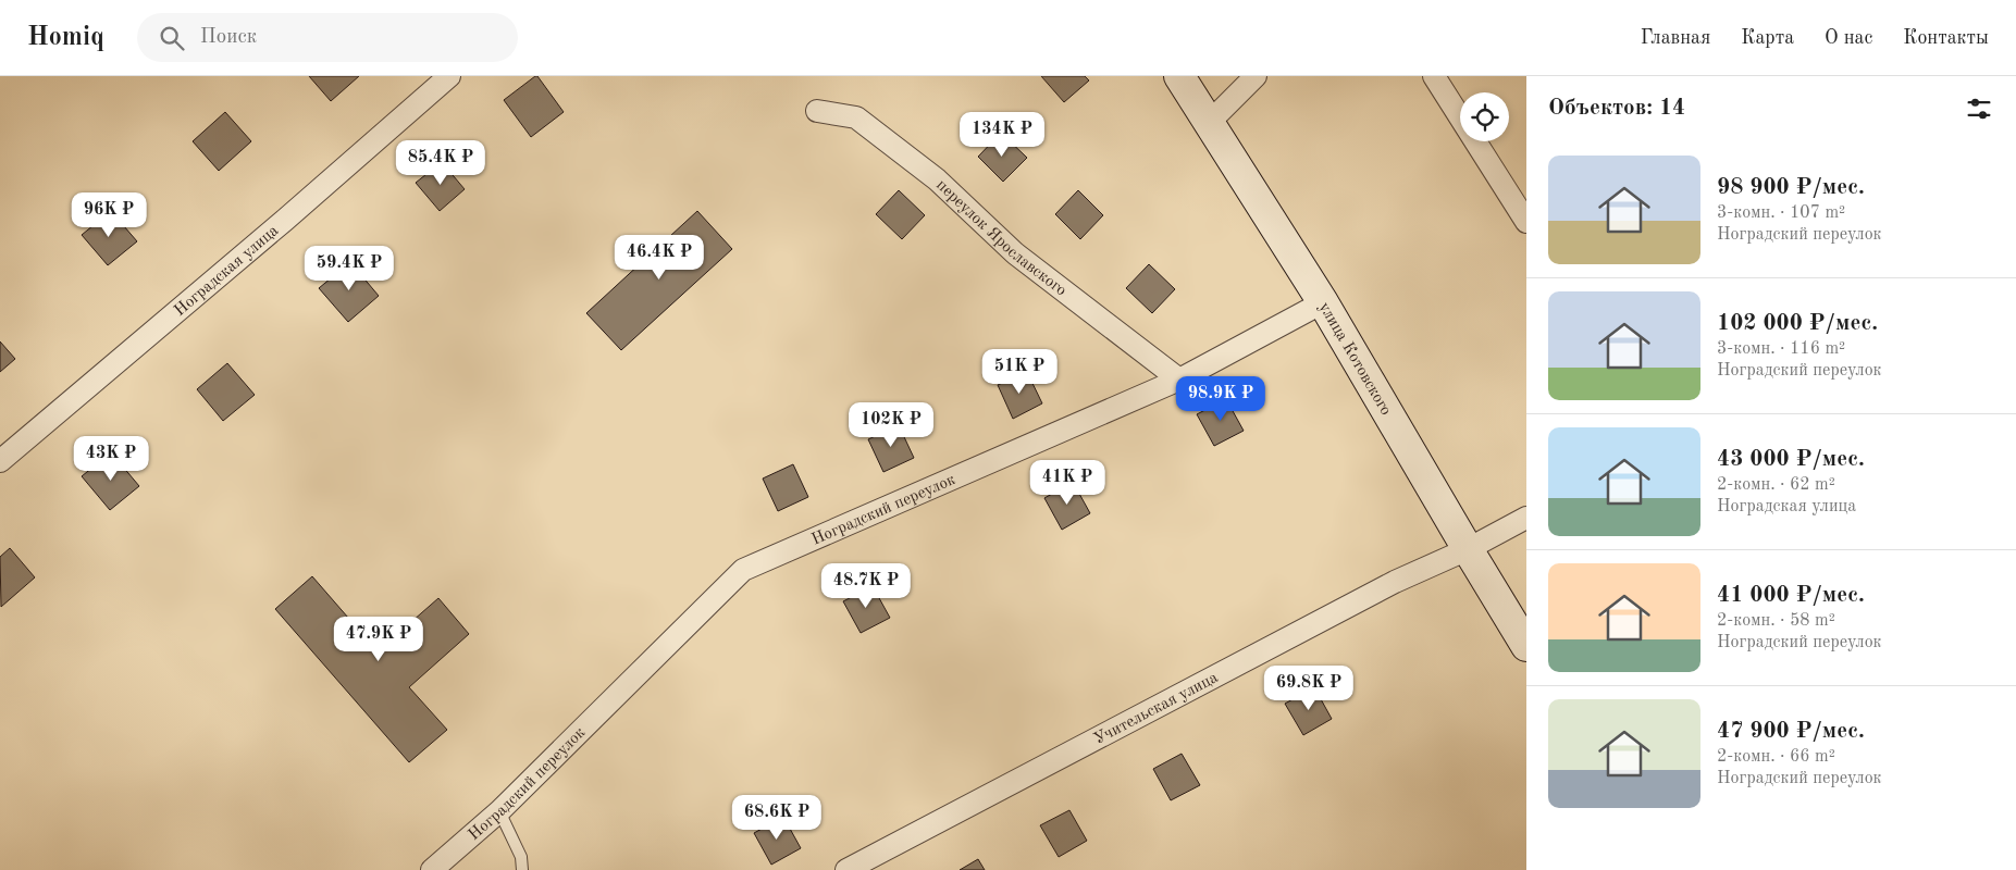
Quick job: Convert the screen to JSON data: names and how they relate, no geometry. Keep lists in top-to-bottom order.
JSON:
{
  "streets": {
    "main road": ["улица Котовского"],
    "street": [
      "переулок Ярославского",
      "Ноградская улица",
      "Ноградский переулок",
      "Учительская улица"
    ]
  },
  "crossings": [
    ["переулок Ярославского", "Ноградский переулок"],
    ["улица Котовского", "Ноградский переулок"],
    ["улица Котовского", "Учительская улица"]
  ],
  "page": {
    "header": "Homiq",
    "search": "Поиск",
    "nav": [
      "Главная",
      "Карта",
      "О нас",
      "Контакты"
    ],
    "heading": "Объектов: 14",
    "price": [
      "134K ₽",
      "85.4K ₽",
      "96K ₽",
      "46.4K ₽",
      "59.4K ₽",
      "51K ₽",
      "98.9K ₽",
      "102K ₽",
      "43K ₽",
      "41K ₽",
      "48.7K ₽",
      "47.9K ₽",
      "69.8K ₽",
      "68.6K ₽"
    ],
    "list": [
      {
        "name": "98 900 ₽/мес.",
        "note": "3-комн. · 107 m² · Ноградский переулок"
      },
      {
        "name": "102 000 ₽/мес.",
        "note": "3-комн. · 116 m² · Ноградский переулок"
      },
      {
        "name": "43 000 ₽/мес.",
        "note": "2-комн. · 62 m² · Ноградская улица"
      },
      {
        "name": "41 000 ₽/мес.",
        "note": "2-комн. · 58 m² · Ноградский переулок"
      },
      {
        "name": "47 900 ₽/мес.",
        "note": "2-комн. · 66 m² · Ноградский переулок"
      }
    ]
  }
}
